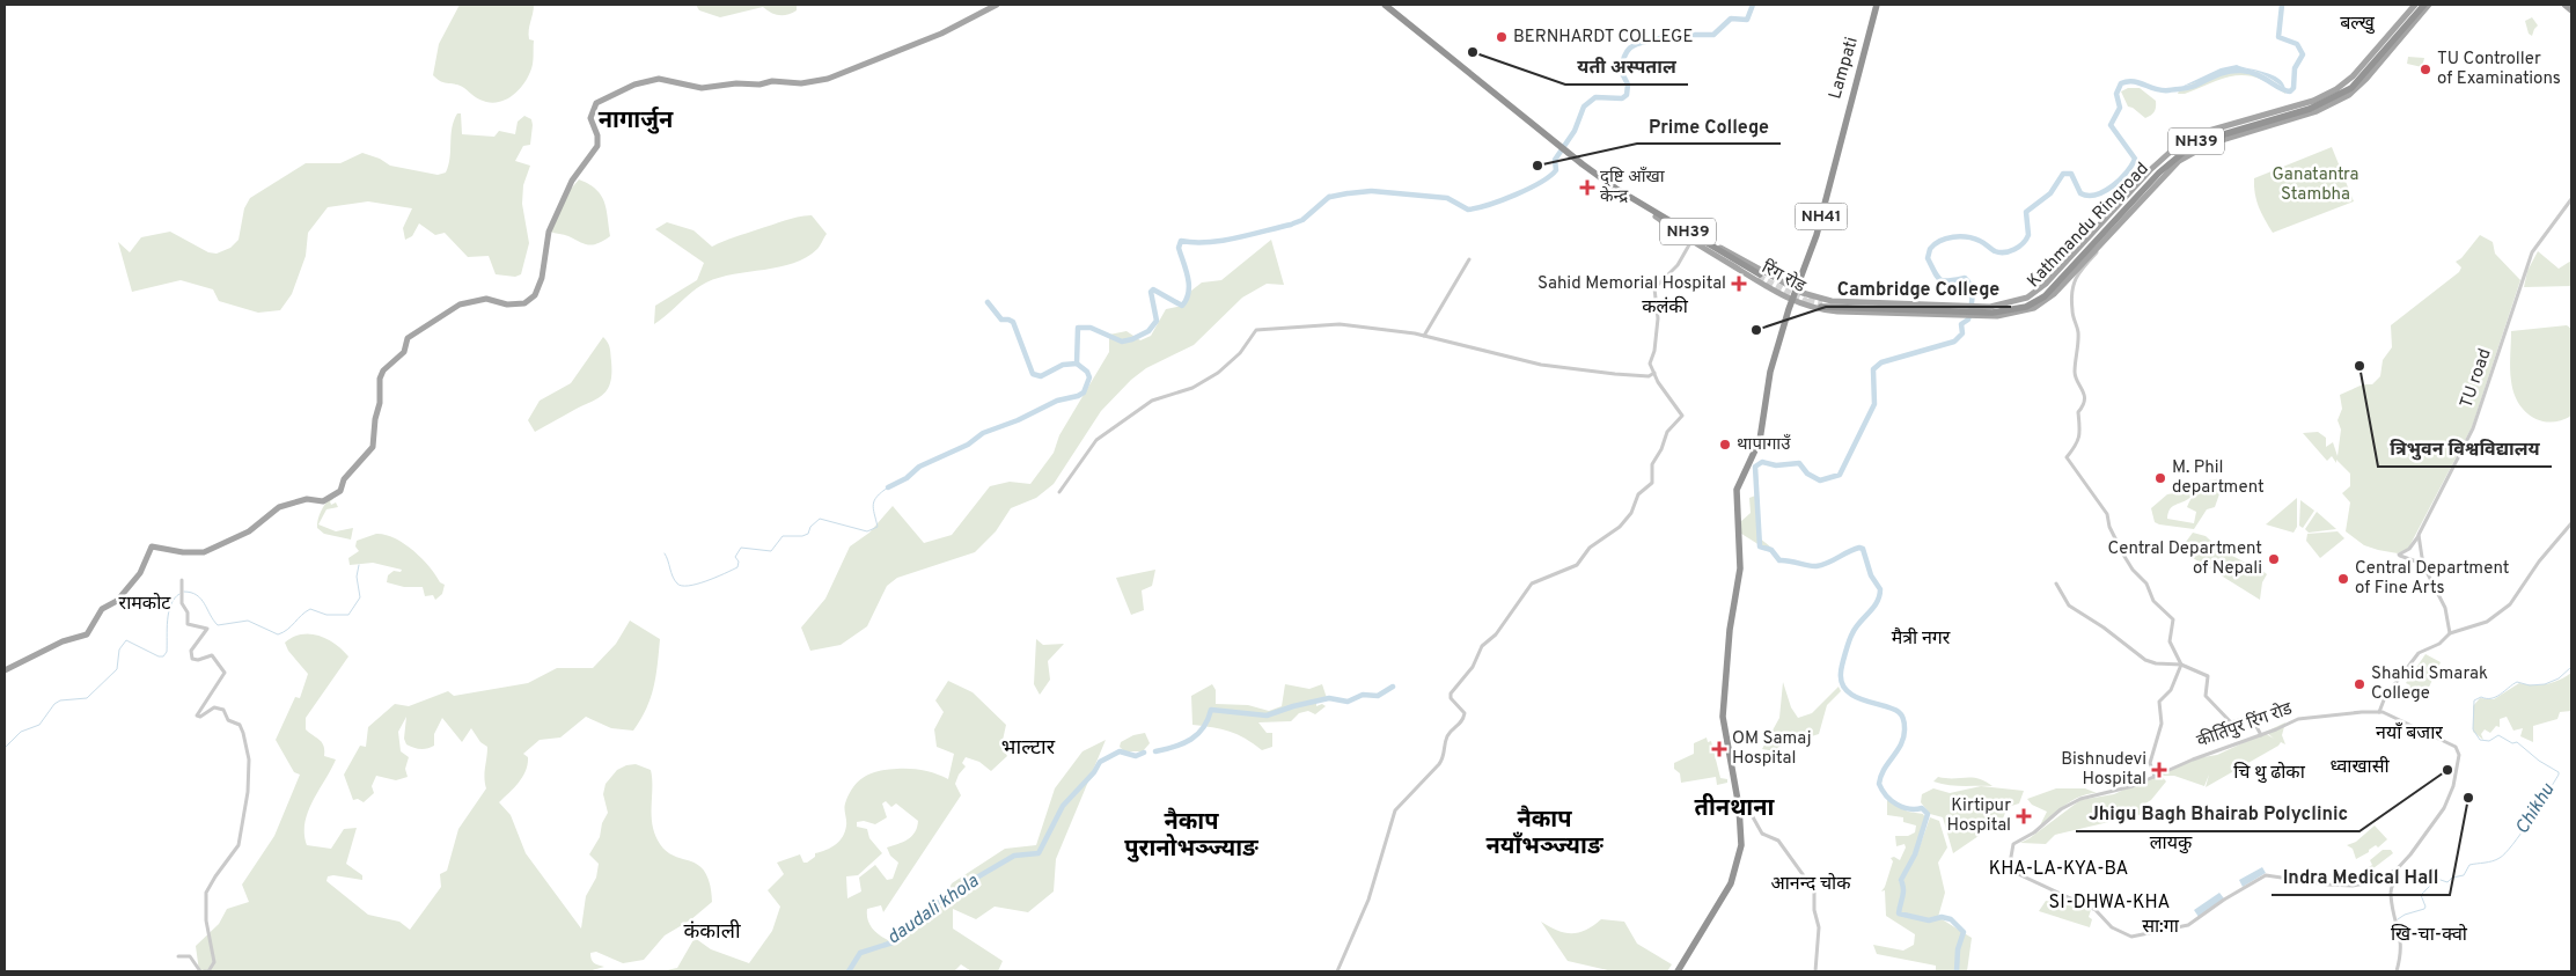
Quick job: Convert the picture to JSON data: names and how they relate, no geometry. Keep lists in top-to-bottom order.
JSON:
{
  "streets": {
    "highway": [
      "Lampati",
      "NH39",
      "NH41",
      "Kathmandu Ringroad"
    ],
    "main road": ["रिंग रोड"],
    "street": ["TU road", "कीर्तिपुर रिंग रोड"]
  },
  "crossings": [
    ["Lampati", "NH41"],
    ["NH39", "रिंग रोड"],
    ["NH41", "रिंग रोड"],
    ["Kathmandu Ringroad", "रिंग रोड"]
  ],
  "districts": [
    "बल्खु",
    "नागार्जुन",
    "कलंकी",
    "रामकोट",
    "मैत्री नगर",
    "नयाँ बजार",
    "भाल्टार",
    "ध्वाखासी",
    "चि थु ढोका",
    "तीनथाना",
    "नैकाप नयाँभञ्ज्याङ",
    "नैकाप पुरानोभञ्ज्याङ",
    "लायकु",
    "KHA-LA-KYA-BA",
    "आनन्द चोक",
    "SI-DHWA-KHA",
    "सा:गा",
    "कंकाली",
    "खि-चा-क्वो"
  ],
  "water": ["Chikhu", "daudali khola"],
  "parks": ["Ganatantra Stambha"],
  "places": {
    "other": [
      "BERNHARDT COLLEGE",
      "यती अस्पताल",
      "TU Controller of Examinations",
      "Prime College",
      "Cambridge College",
      "त्रिभुवन विश्वविद्यालय",
      "थापागाउँ",
      "M. Phil department",
      "Central Department of Nepali",
      "Central Department of Fine Arts",
      "Shahid Smarak College",
      "Jhigu Bagh Bhairab Polyclinic",
      "Indra Medical Hall"
    ],
    "health": [
      "द्ष्टि आँखा केन्द्र",
      "Sahid Memorial Hospital",
      "OM Samaj Hospital",
      "Bishnudevi Hospital",
      "Kirtipur Hospital"
    ]
  }
}
